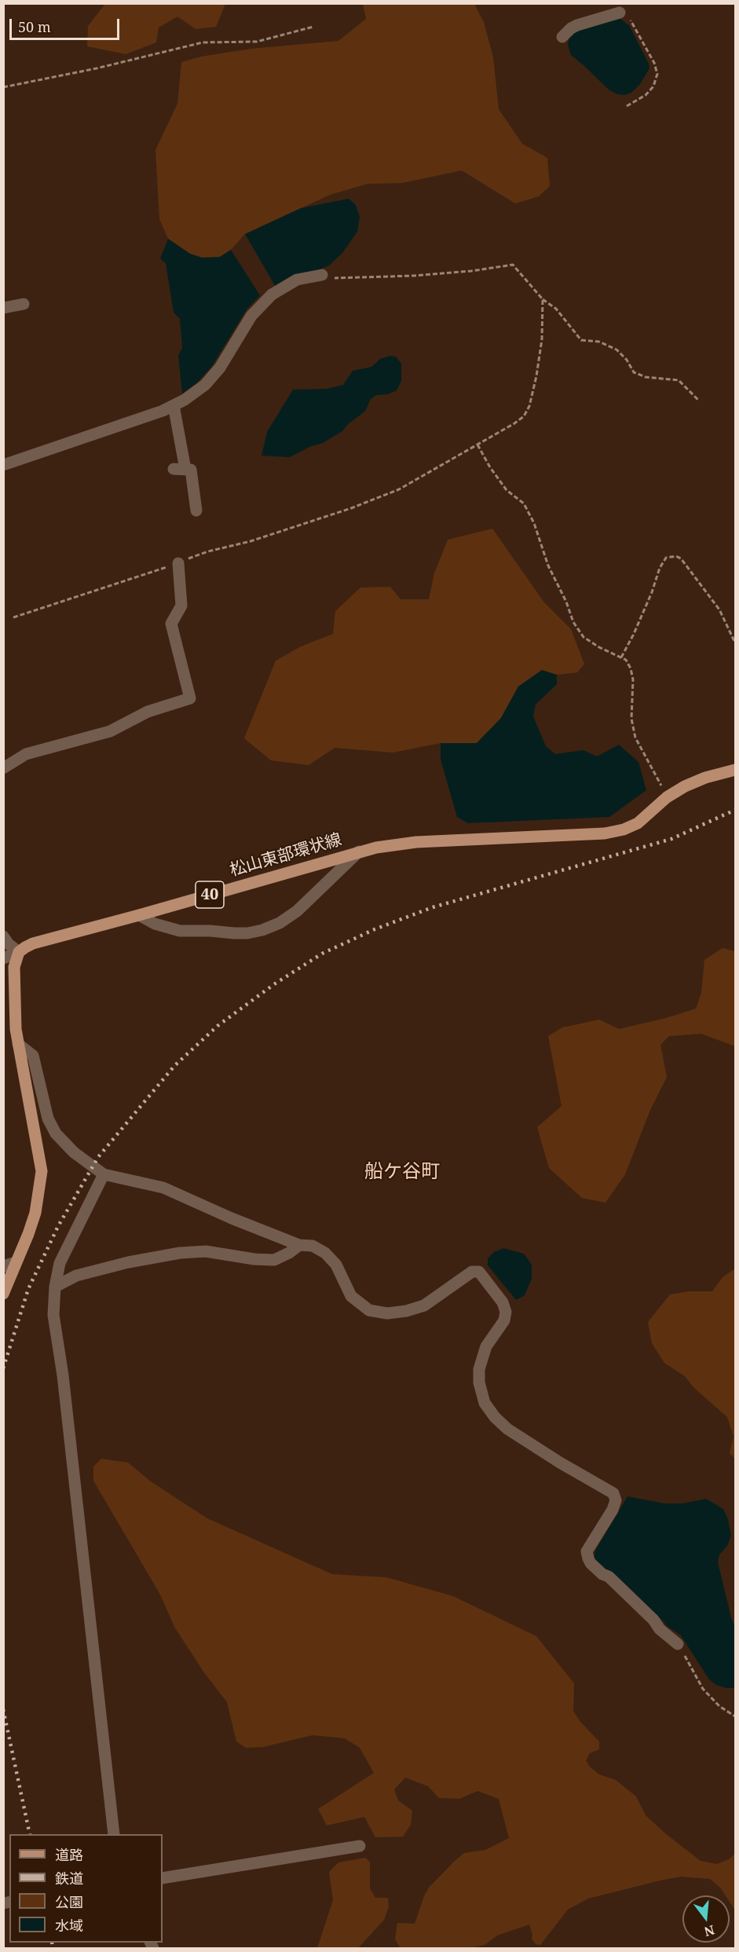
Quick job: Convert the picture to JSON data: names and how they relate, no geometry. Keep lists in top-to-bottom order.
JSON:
{
  "streets": {
    "main road": ["松山東部環状線", "40"]
  },
  "districts": ["船ケ谷町"],
  "legend": [
    "道路",
    "鉄道",
    "公園",
    "水域"
  ],
  "scale_bar": "50 m",
  "north": "bottom"
}
